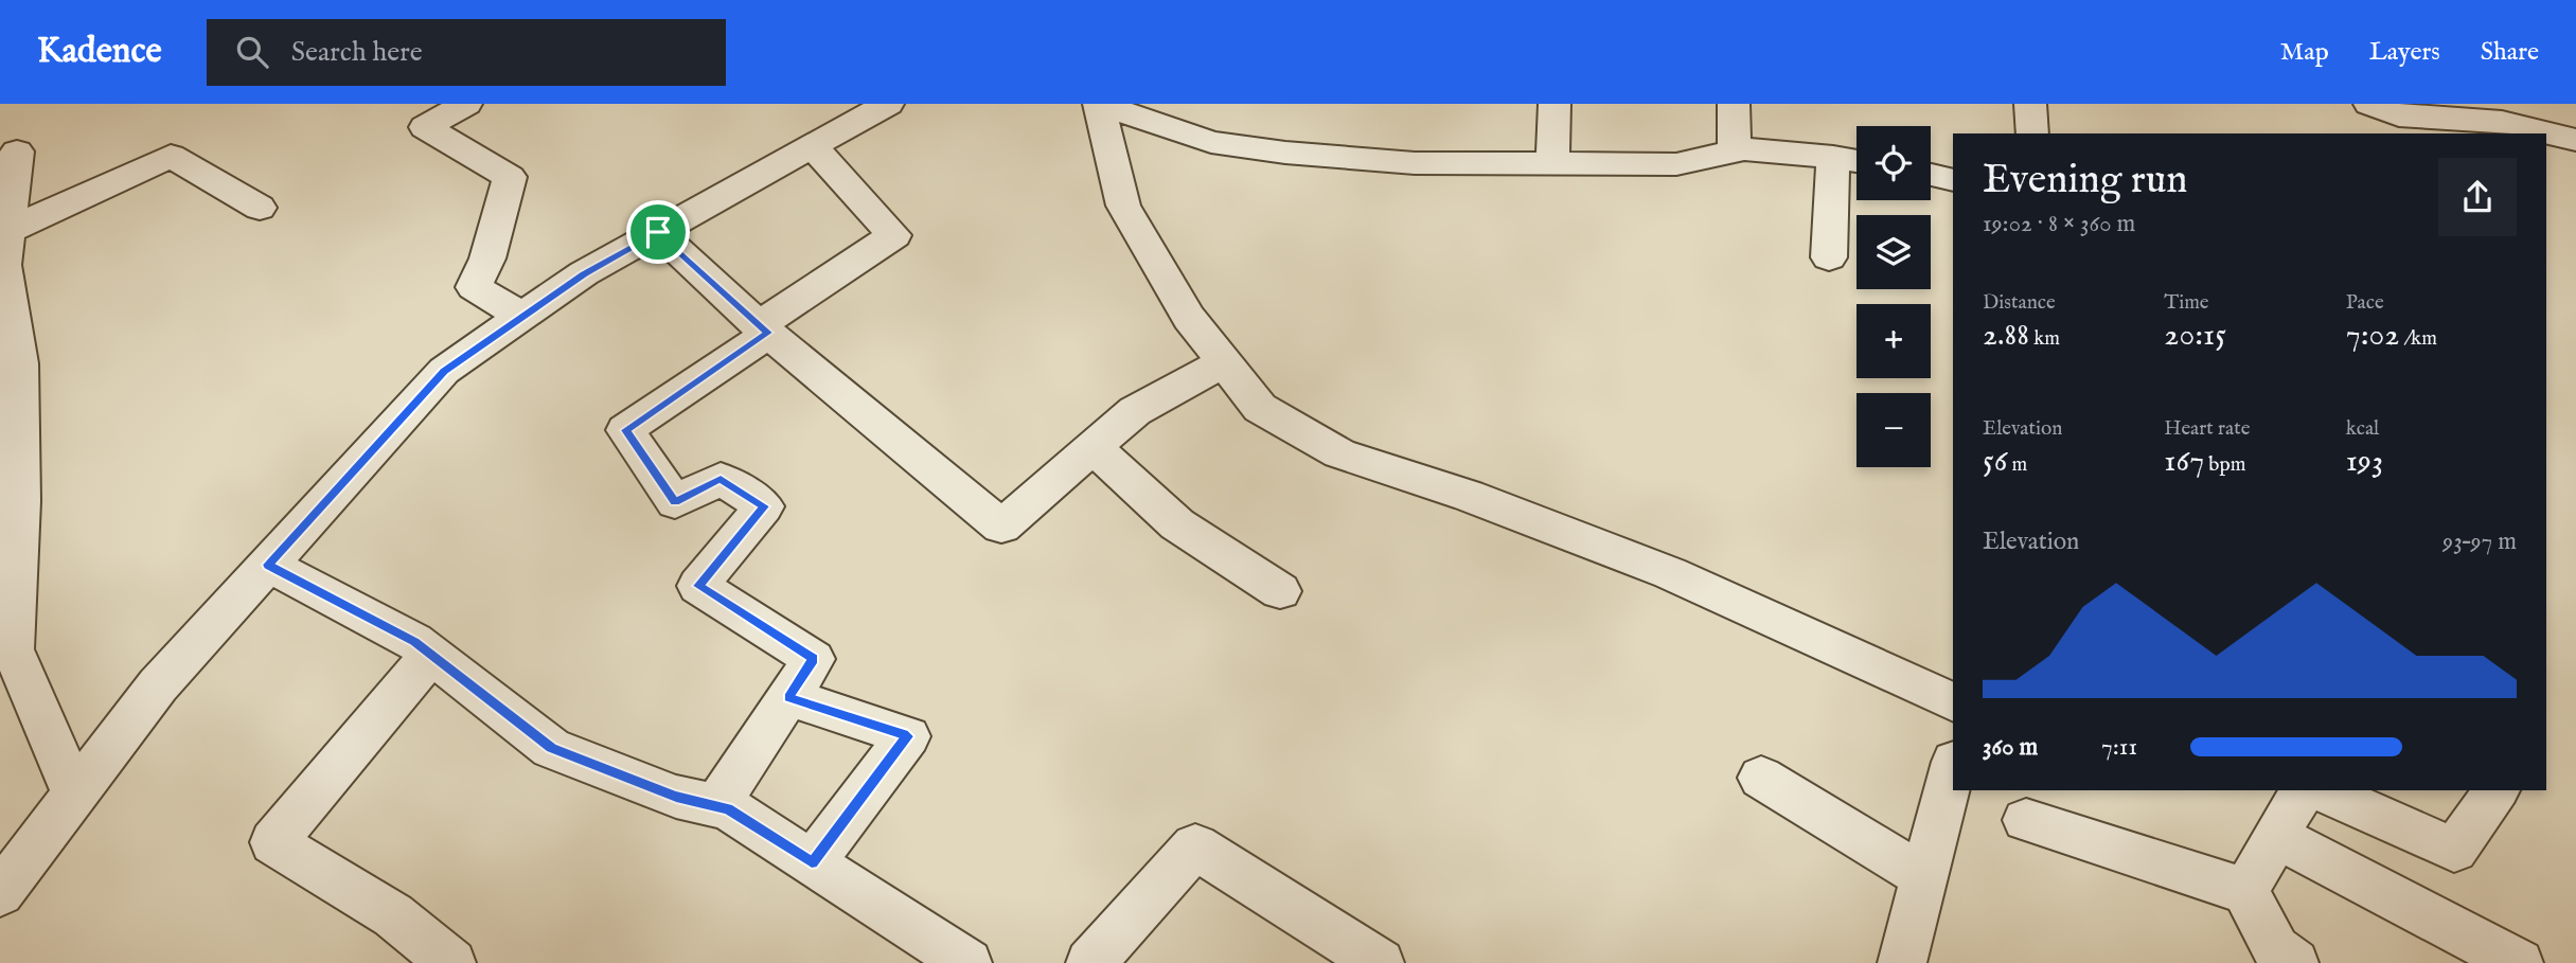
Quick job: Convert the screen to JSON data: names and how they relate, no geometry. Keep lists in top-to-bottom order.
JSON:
{
  "page": {
    "header": "Kadence",
    "search": "Search here",
    "nav": ["Map", "Layers", "Share"],
    "map_buttons": ["+", "−"],
    "heading": ["Evening run", "19:02 · 8 × 360 m"],
    "stats": [
      ["Distance", "2.88 km"],
      ["Time", "20:15"],
      ["Pace", "7:02 /km"],
      ["Elevation", "56 m"],
      ["Heart rate", "167 bpm"],
      ["kcal", "193"]
    ],
    "chart": ["Elevation", "93–97 m"],
    "list": [
      {
        "name": "360 m",
        "note": "7:11"
      }
    ]
  }
}
